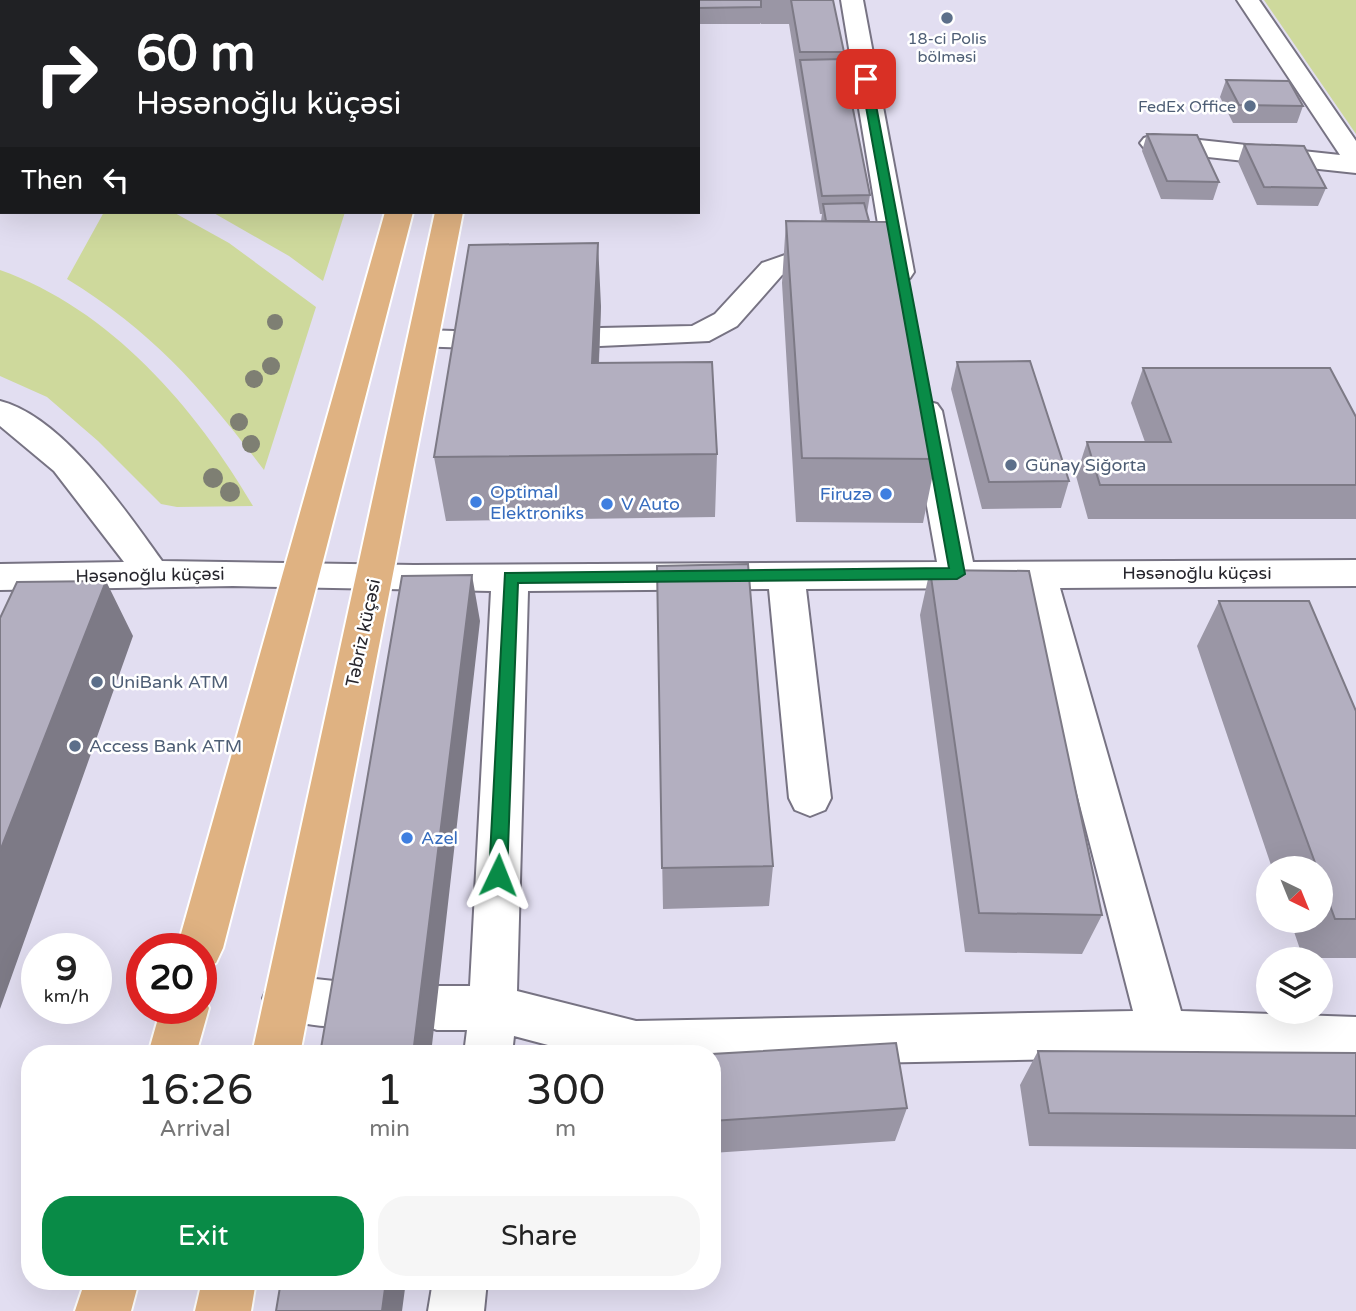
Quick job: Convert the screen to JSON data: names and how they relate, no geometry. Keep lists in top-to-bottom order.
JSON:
{
  "streets": {
    "main road": ["Təbriz küçəsi"],
    "street": ["Həsənoğlu küçəsi"]
  },
  "crossings": [
    ["Həsənoğlu küçəsi", "Təbriz küçəsi"]
  ],
  "places": [
    "18-ci Polis bölməsi",
    "FedEx Office",
    "Günay Siğorta",
    "Firuzə",
    "Optimal Elektroniks",
    "V Auto",
    "UniBank ATM",
    "Access Bank ATM",
    "Azel"
  ],
  "north": "bottom right",
  "page": {
    "turn": ["60 m", "Həsənoğlu küçəsi"],
    "then": "Then",
    "speed": "9 km/h",
    "limit": "20",
    "eta": [
      "16:26",
      "Arrival",
      "1",
      "min",
      "300",
      "m"
    ],
    "buttons": ["Exit", "Share"]
  }
}
